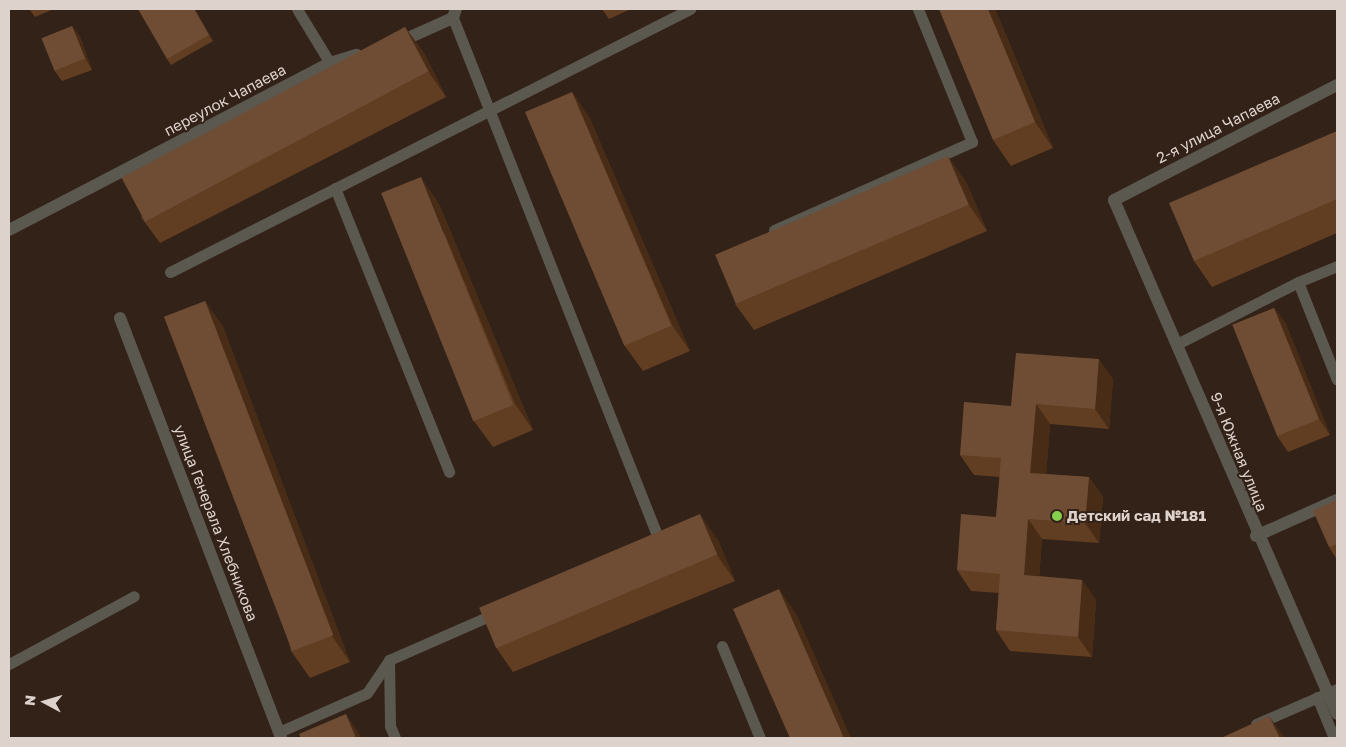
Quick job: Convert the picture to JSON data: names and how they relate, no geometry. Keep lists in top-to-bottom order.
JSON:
{
  "streets": {
    "street": [
      "переулок Чапаева",
      "2-я улица Чапаева",
      "9-я Южная улица",
      "улица Генерала Хлебникова"
    ]
  },
  "crossings": [
    ["2-я улица Чапаева", "9-я Южная улица"]
  ],
  "places": ["Детский сад №181"],
  "north": "left"
}
